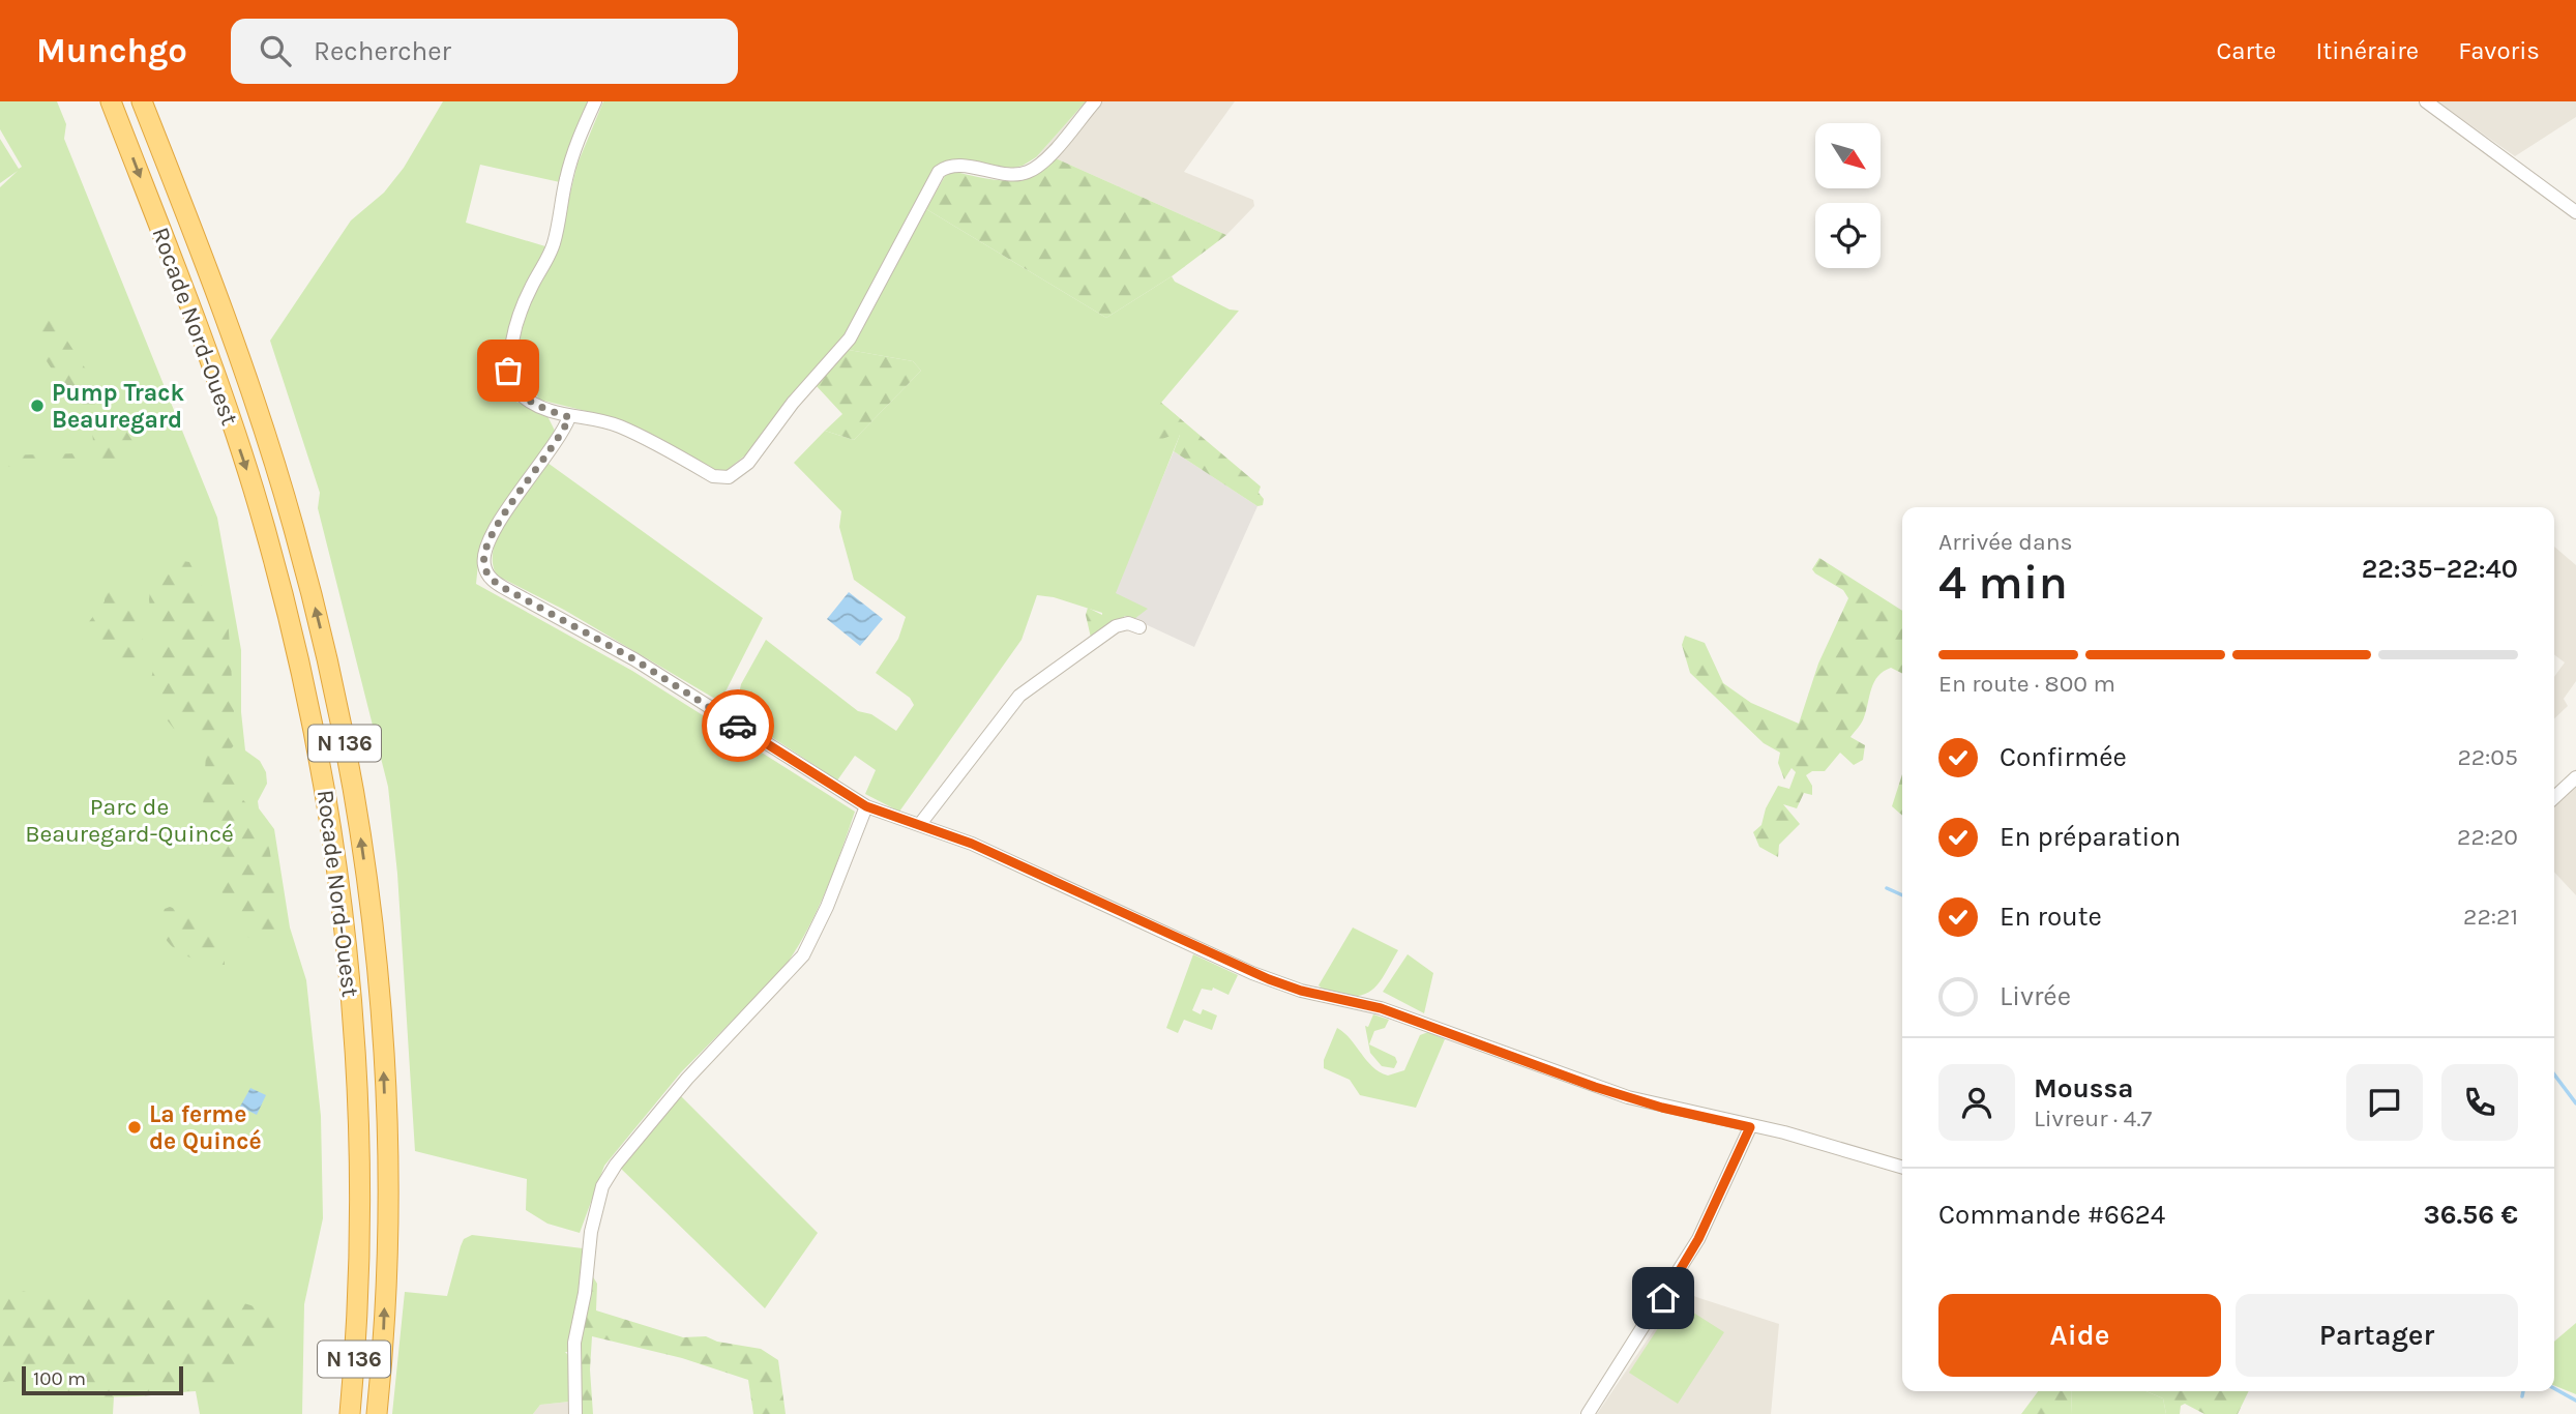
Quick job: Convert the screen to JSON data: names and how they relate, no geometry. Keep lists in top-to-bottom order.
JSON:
{
  "streets": {
    "highway": ["Rocade Nord-Ouest", "N 136"]
  },
  "parks": ["Parc de Beauregard-Quincé"],
  "places": ["Pump Track Beauregard", "La ferme de Quincé"],
  "scale_bar": "100 m",
  "north": "bottom right",
  "page": {
    "header": "Munchgo",
    "search": "Rechercher",
    "nav": ["Carte", "Itinéraire", "Favoris"],
    "heading": ["4 min", "Arrivée dans", "22:35–22:40"],
    "panel": [
      "Moussa",
      "Livreur · 4.7",
      "Commande #6624",
      "36.56 €"
    ],
    "bar": "En route · 800 m",
    "list": [
      ["Confirmée", "22:05"],
      ["En préparation", "22:20"],
      ["En route", "22:21"],
      "Livrée"
    ],
    "buttons": ["Aide", "Partager"],
    "scale": "100 m"
  }
}
